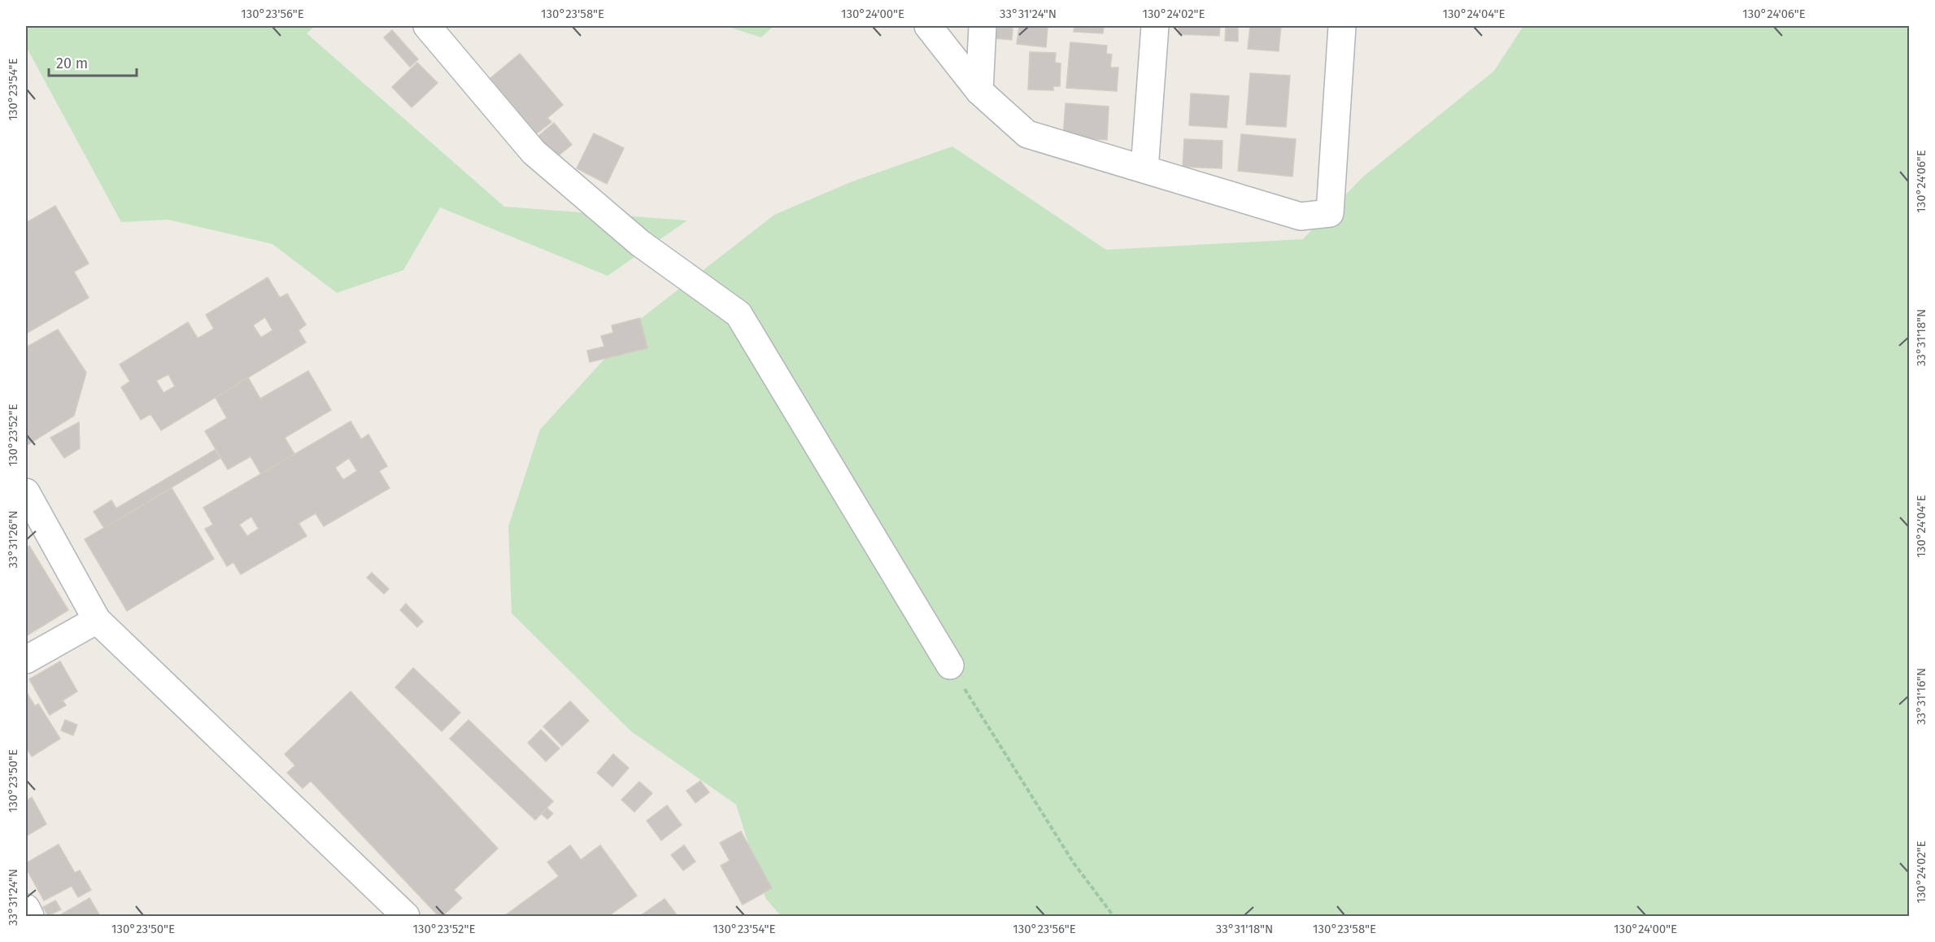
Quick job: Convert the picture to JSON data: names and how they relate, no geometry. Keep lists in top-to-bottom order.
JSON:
{
  "scale_bar": "20 m",
  "coordinates": [
    "130°23'56\"E",
    "130°23'58\"E",
    "130°24'00\"E",
    "33°31'24\"N",
    "130°24'02\"E",
    "130°24'04\"E",
    "130°24'06\"E",
    "130°23'54\"E",
    "33°31'18\"N",
    "130°23'52\"E",
    "33°31'26\"N",
    "33°31'16\"N",
    "130°23'50\"E"
  ]
}
